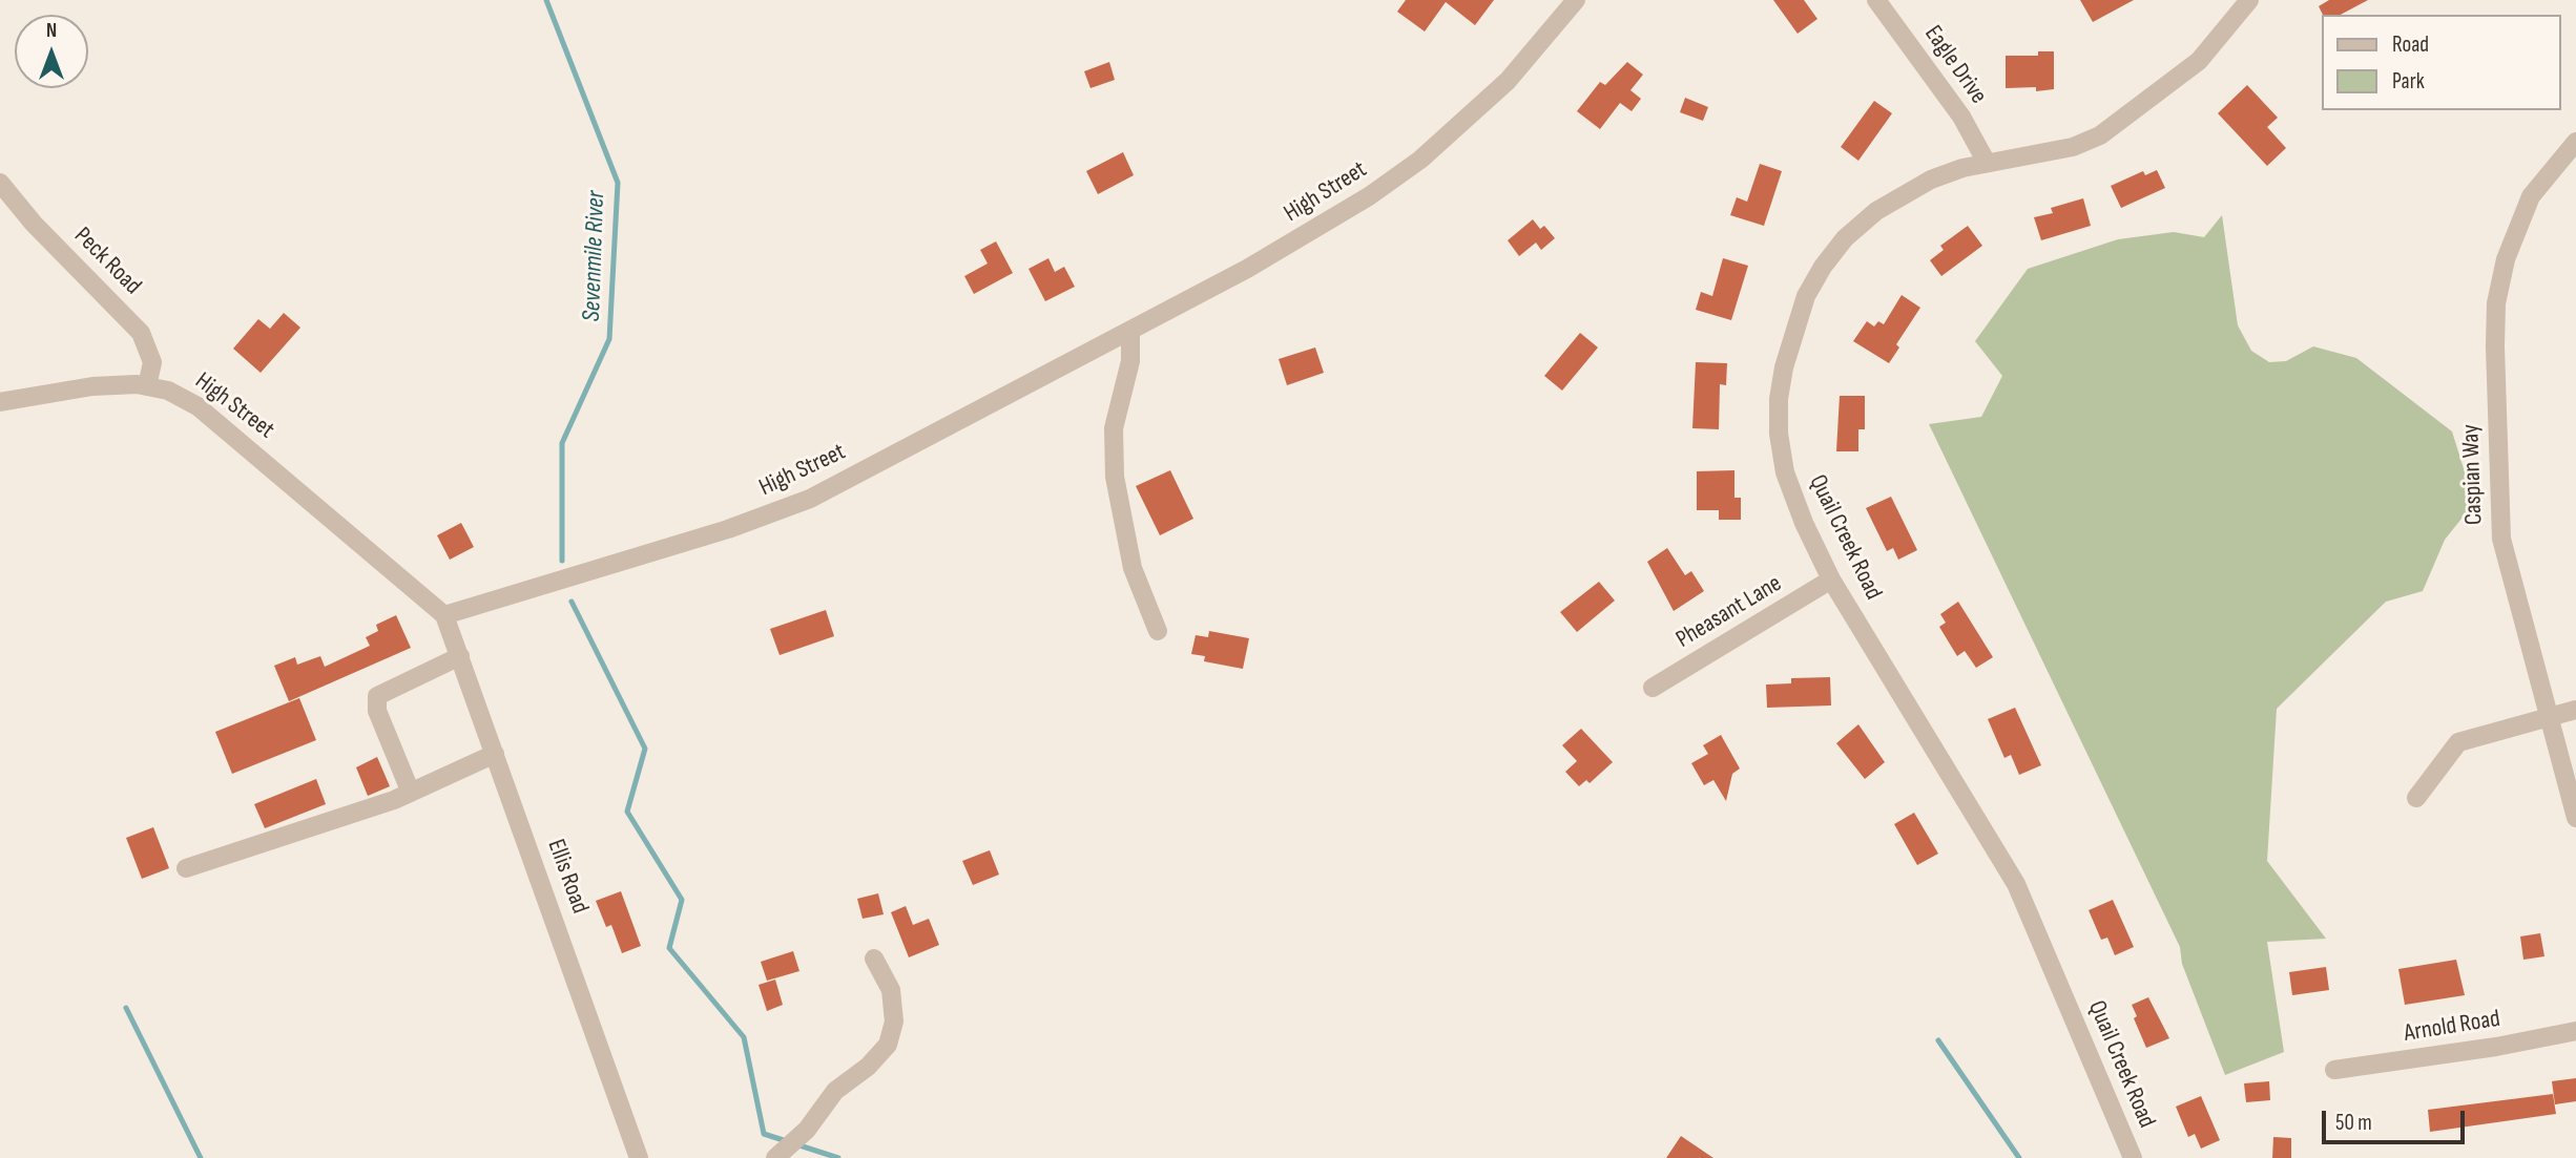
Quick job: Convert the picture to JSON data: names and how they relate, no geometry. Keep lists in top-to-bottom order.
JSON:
{
  "streets": {
    "street": [
      "Eagle Drive",
      "High Street",
      "Peck Road",
      "Caspian Way",
      "Quail Creek Road",
      "Pheasant Lane",
      "Ellis Road",
      "Arnold Road"
    ]
  },
  "crossings": [
    ["Eagle Drive", "Quail Creek Road"],
    ["High Street", "Peck Road"],
    ["High Street", "Ellis Road"],
    ["Quail Creek Road", "Pheasant Lane"]
  ],
  "water": ["Sevenmile River"],
  "legend": ["Road", "Park"],
  "scale_bar": "50 m",
  "north": "top"
}
